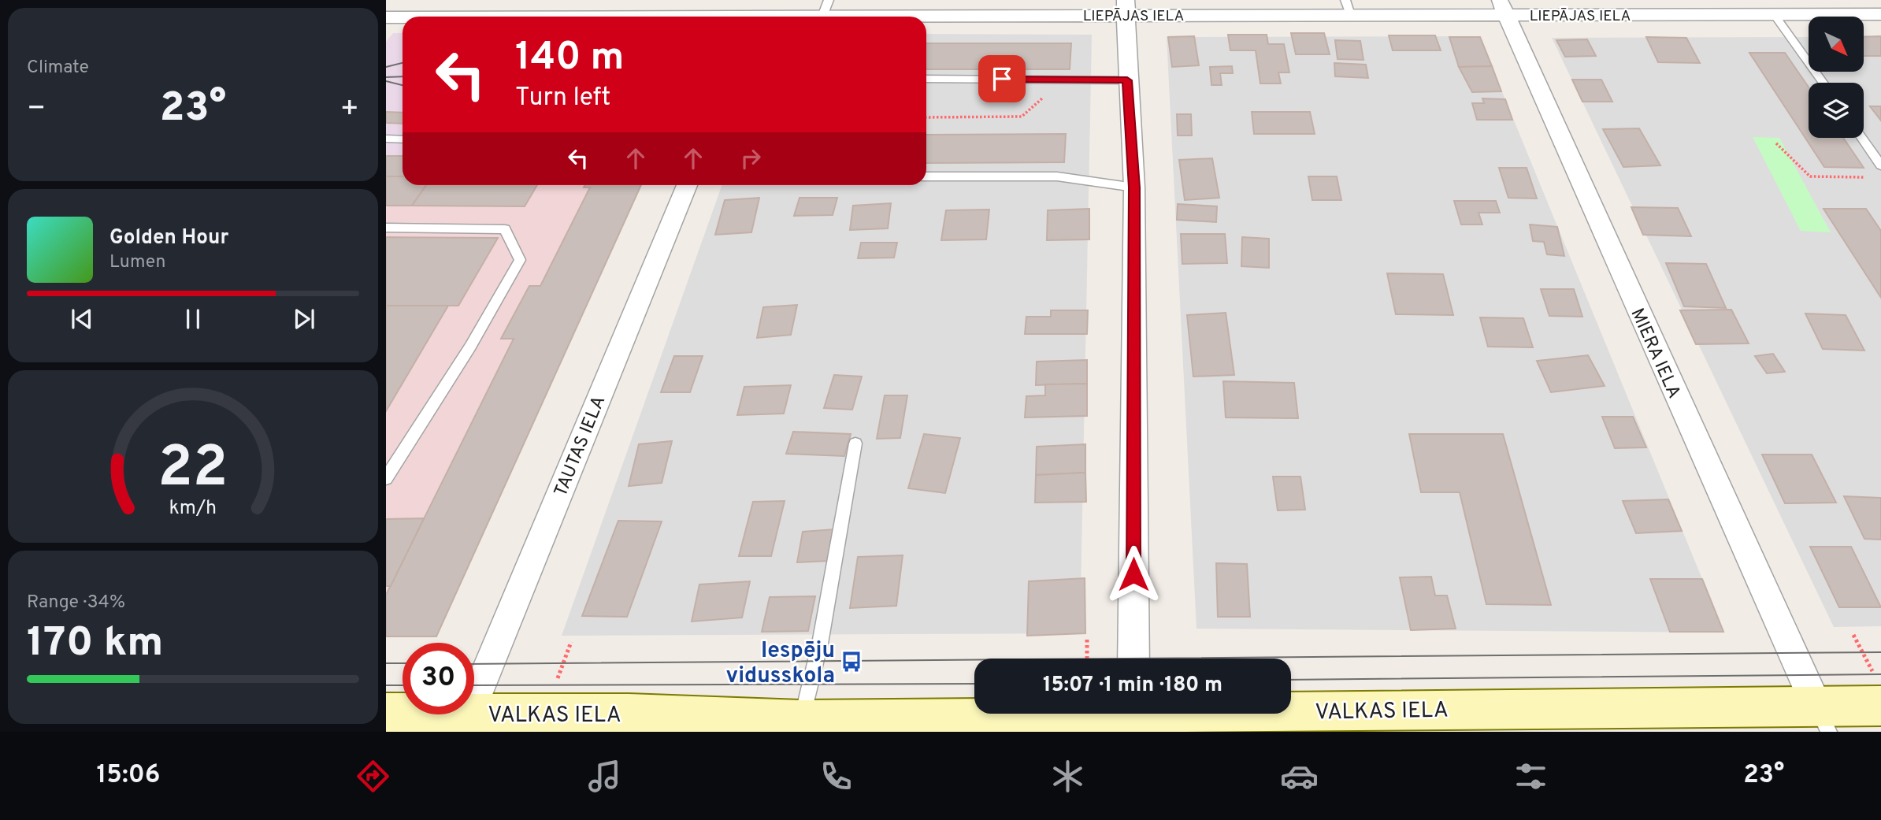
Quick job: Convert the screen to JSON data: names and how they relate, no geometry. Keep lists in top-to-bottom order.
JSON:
{
  "streets": {
    "street": [
      "LIEPĀJAS IELA",
      "MIERA IELA",
      "TAUTAS IELA",
      "VALKAS IELA"
    ]
  },
  "crossings": [
    ["LIEPĀJAS IELA", "MIERA IELA"],
    ["MIERA IELA", "VALKAS IELA"]
  ],
  "places": {
    "bus stop": ["Iespēju vidusskola"]
  },
  "north": "bottom right",
  "page": {
    "tile": [
      "Climate",
      ["Range · 34%", "170 km"]
    ],
    "turn": ["140 m", "Turn left"],
    "heat": ["−", "23°", "+"],
    "song": ["Golden Hour", "Lumen"],
    "limit": "30",
    "trip": "15:07 · 1 min · 180 m",
    "tabs": ["15:06", "23°"],
    "gauge": ["22", "km/h"]
  }
}
